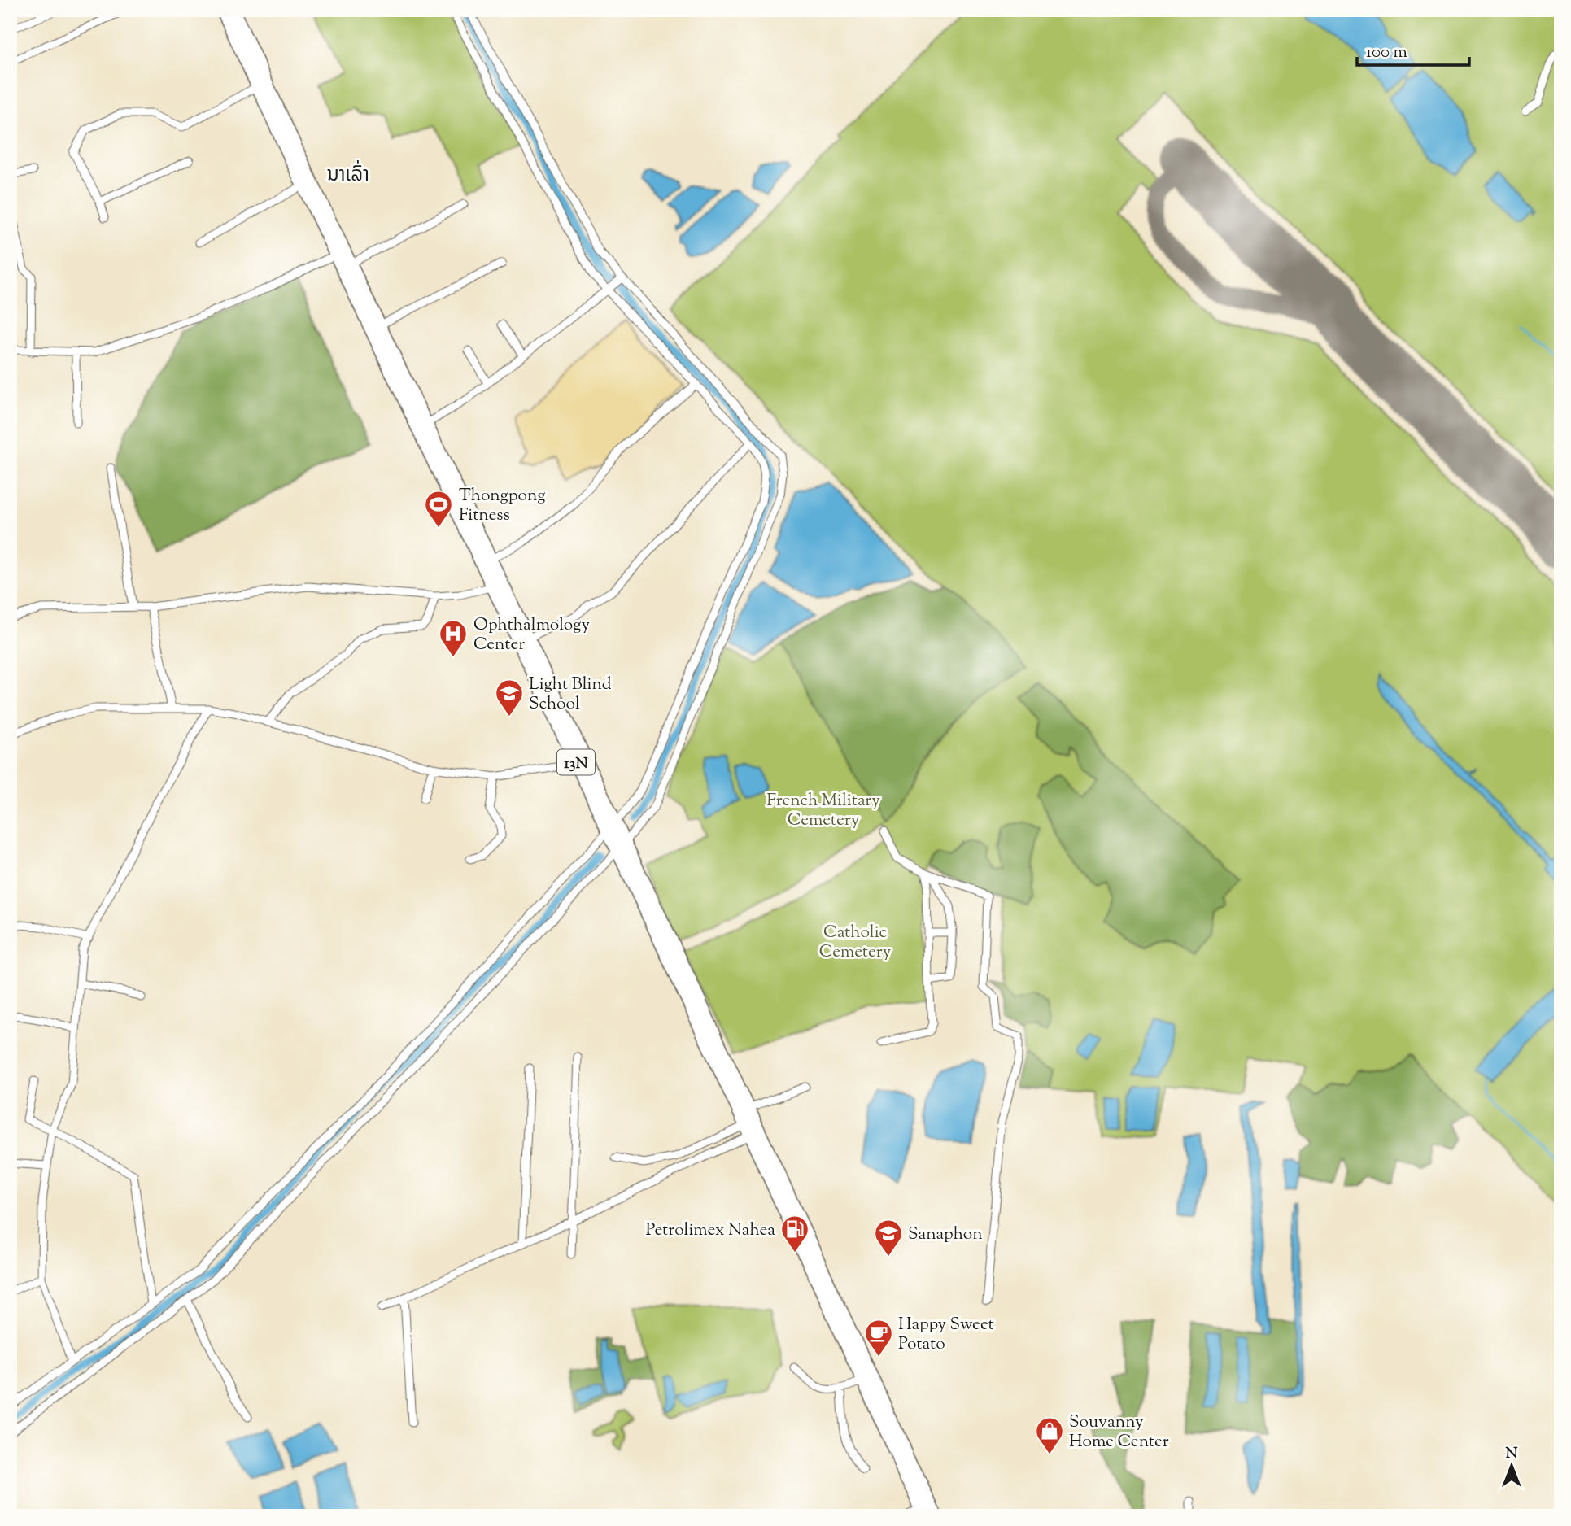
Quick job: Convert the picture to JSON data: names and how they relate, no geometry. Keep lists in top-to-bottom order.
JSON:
{
  "streets": {
    "highway": ["13N"]
  },
  "districts": ["ນາເລົ່າ"],
  "parks": ["French Military Cemetery", "Catholic Cemetery"],
  "places": {
    "sports": ["Thongpong Fitness"],
    "hospital": ["Ophthalmology Center"],
    "school or university": ["Light Blind School", "Sanaphon"],
    "fuel station": ["Petrolimex Nahea"],
    "cafe": ["Happy Sweet Potato"],
    "shop": ["Souvanny Home Center"]
  },
  "scale_bar": "100 m",
  "north": "top"
}
